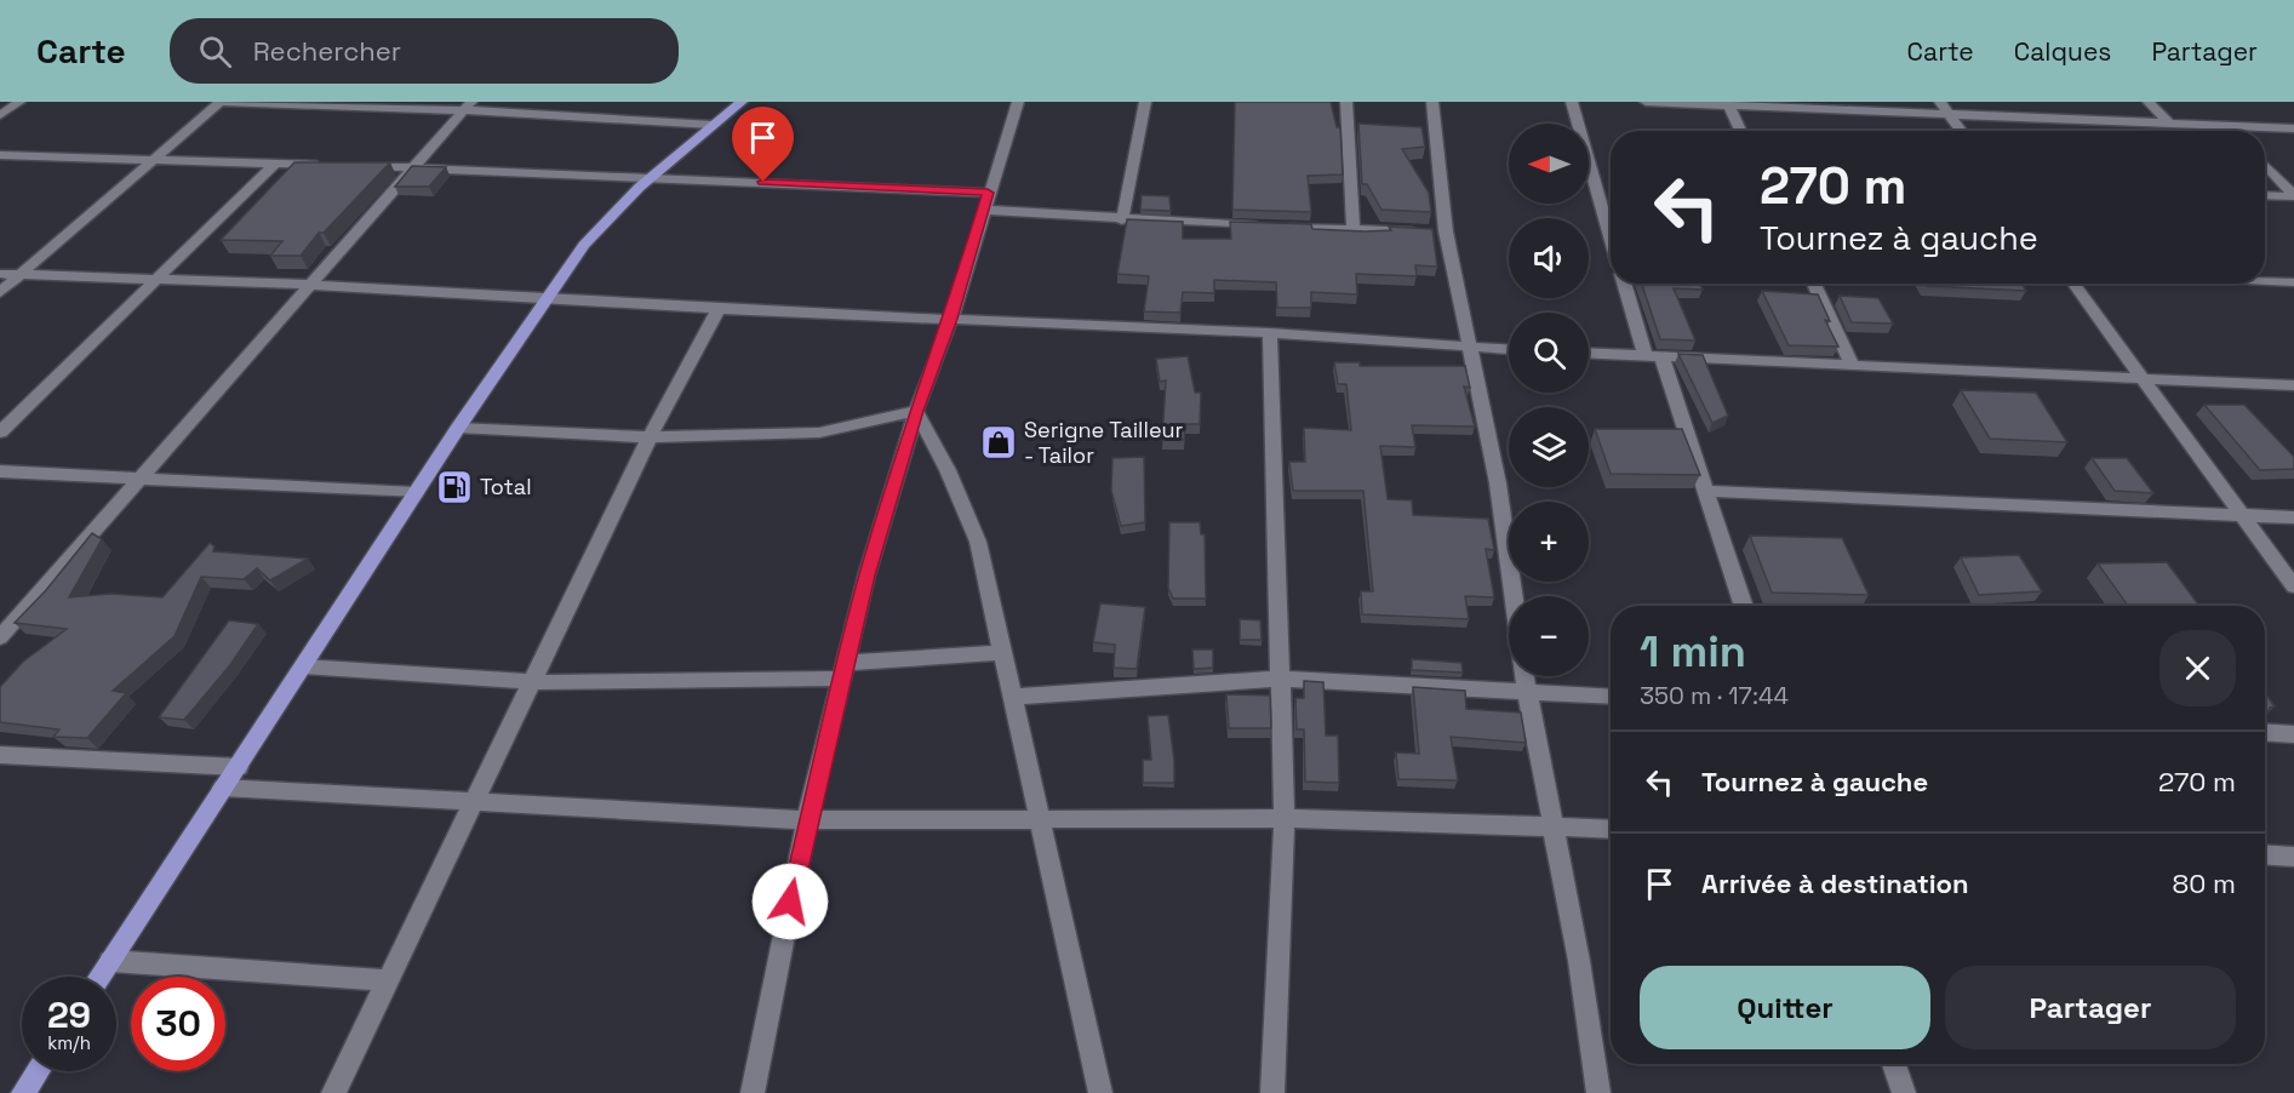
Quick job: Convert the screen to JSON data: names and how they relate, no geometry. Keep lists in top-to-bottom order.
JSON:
{
  "places": {
    "shop": ["Serigne Tailleur - Tailor"],
    "fuel station": ["Total"]
  },
  "north": "left",
  "page": {
    "header": "Carte",
    "search": "Rechercher",
    "nav": ["Carte", "Calques", "Partager"],
    "map_buttons": ["+", "−"],
    "turn": ["270 m", "Tournez à gauche"],
    "heading": ["1 min", "350 m · 17:44"],
    "list": [
      {
        "name": "Tournez à gauche",
        "value": "270 m"
      },
      {
        "name": "Arrivée à destination",
        "value": "80 m"
      }
    ],
    "buttons": ["Quitter", "Partager"],
    "speed": "29 km/h",
    "limit": "30"
  }
}
